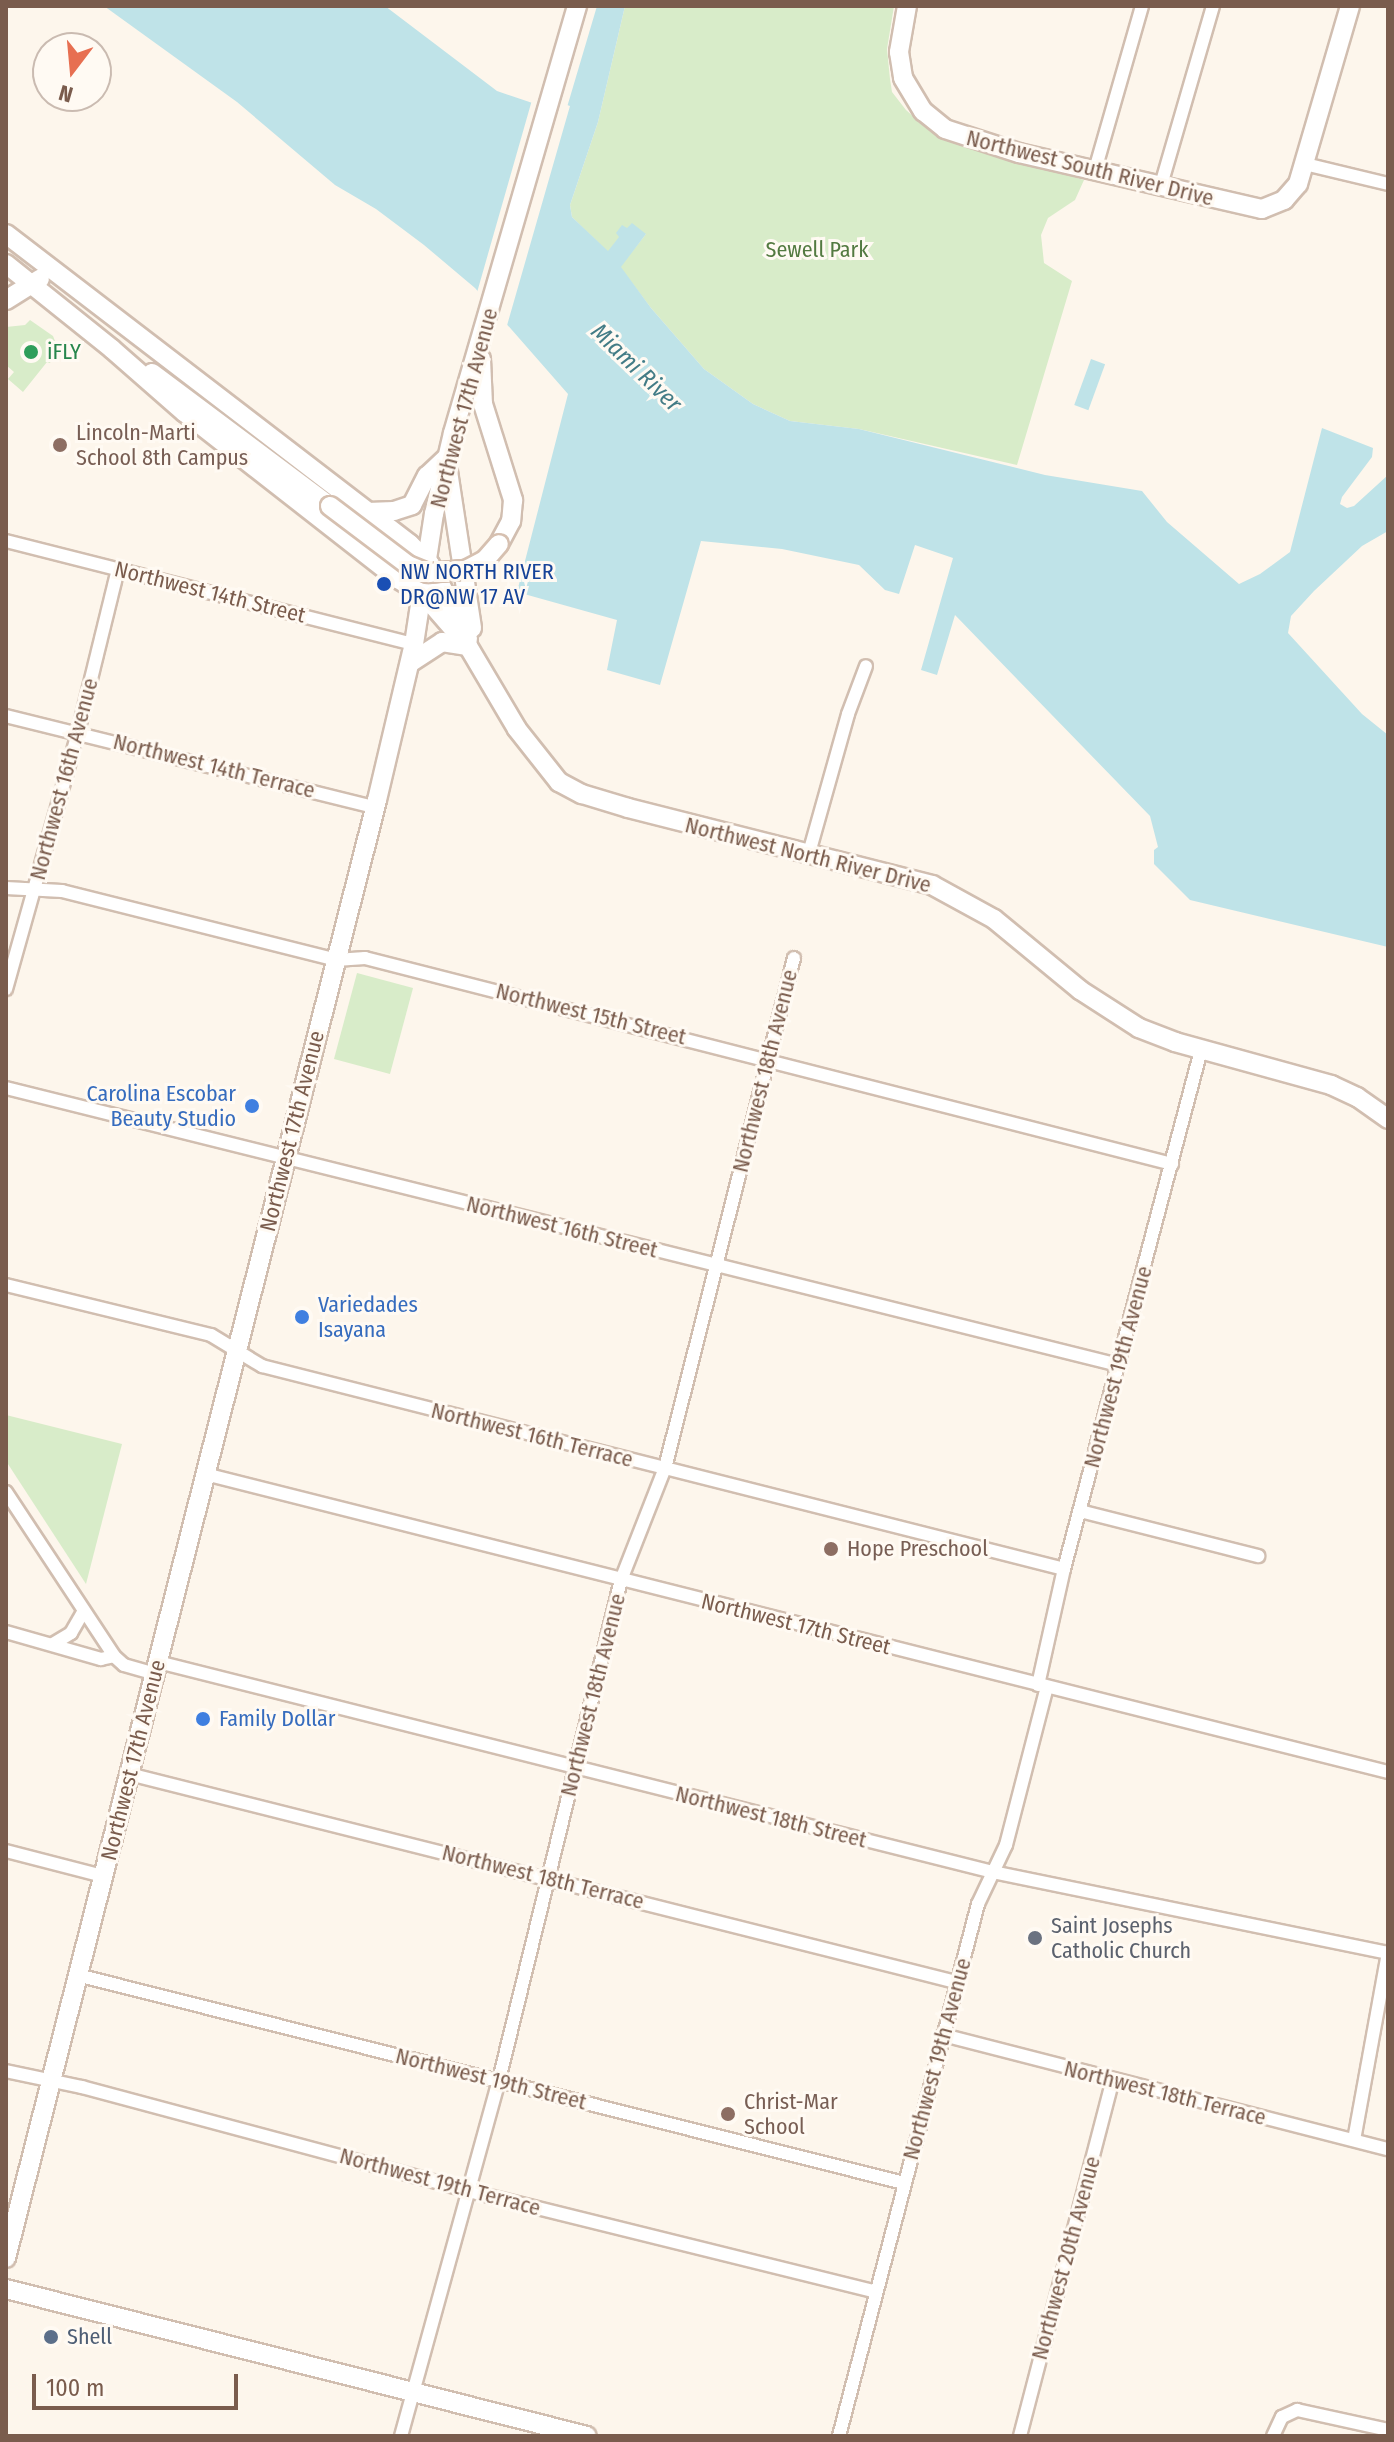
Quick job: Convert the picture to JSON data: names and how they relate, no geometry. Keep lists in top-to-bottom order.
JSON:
{
  "streets": {
    "main road": ["Northwest South River Drive", "Northwest 17th Avenue", "Northwest North River Drive"],
    "street": [
      "Northwest 14th Street",
      "Northwest 14th Terrace",
      "Northwest 16th Avenue",
      "Northwest 15th Street",
      "Northwest 18th Avenue",
      "Northwest 16th Street",
      "Northwest 19th Avenue",
      "Northwest 16th Terrace",
      "Northwest 17th Street",
      "Northwest 18th Street",
      "Northwest 18th Terrace",
      "Northwest 19th Street",
      "Northwest 19th Terrace",
      "Northwest 20th Avenue"
    ]
  },
  "crossings": [
    ["Northwest 17th Avenue", "Northwest 14th Street"],
    ["Northwest 17th Avenue", "Northwest 14th Terrace"],
    ["Northwest 17th Avenue", "Northwest North River Drive"],
    ["Northwest 17th Avenue", "Northwest 15th Street"],
    ["Northwest 17th Avenue", "Northwest 16th Street"],
    ["Northwest 17th Avenue", "Northwest 16th Terrace"],
    ["Northwest 17th Avenue", "Northwest 17th Street"],
    ["Northwest 17th Avenue", "Northwest 18th Street"],
    ["Northwest 17th Avenue", "Northwest 18th Terrace"],
    ["Northwest 17th Avenue", "Northwest 19th Street"],
    ["Northwest 17th Avenue", "Northwest 19th Terrace"],
    ["Northwest 14th Street", "Northwest 16th Avenue"],
    ["Northwest 14th Terrace", "Northwest 16th Avenue"],
    ["Northwest 16th Avenue", "Northwest 15th Street"],
    ["Northwest North River Drive", "Northwest 19th Avenue"],
    ["Northwest 15th Street", "Northwest 18th Avenue"],
    ["Northwest 15th Street", "Northwest 19th Avenue"],
    ["Northwest 18th Avenue", "Northwest 16th Street"],
    ["Northwest 18th Avenue", "Northwest 16th Terrace"],
    ["Northwest 18th Avenue", "Northwest 17th Street"],
    ["Northwest 18th Avenue", "Northwest 18th Street"],
    ["Northwest 18th Avenue", "Northwest 18th Terrace"],
    ["Northwest 18th Avenue", "Northwest 19th Street"],
    ["Northwest 18th Avenue", "Northwest 19th Terrace"],
    ["Northwest 16th Street", "Northwest 19th Avenue"],
    ["Northwest 19th Avenue", "Northwest 16th Terrace"],
    ["Northwest 19th Avenue", "Northwest 17th Street"],
    ["Northwest 19th Avenue", "Northwest 18th Street"],
    ["Northwest 19th Avenue", "Northwest 18th Terrace"],
    ["Northwest 19th Avenue", "Northwest 19th Street"],
    ["Northwest 19th Avenue", "Northwest 19th Terrace"],
    ["Northwest 18th Terrace", "Northwest 20th Avenue"]
  ],
  "water": ["Miami River"],
  "parks": ["Sewell Park"],
  "places": [
    "iFLY",
    "Lincoln-Marti School 8th Campus",
    "NW NORTH RIVER DR@NW 17 AV",
    "Carolina Escobar Beauty Studio",
    "Variedades Isayana",
    "Hope Preschool",
    "Family Dollar",
    "Saint Josephs Catholic Church",
    "Christ-Mar School",
    "Shell"
  ],
  "scale_bar": "100 m",
  "north": "bottom"
}
